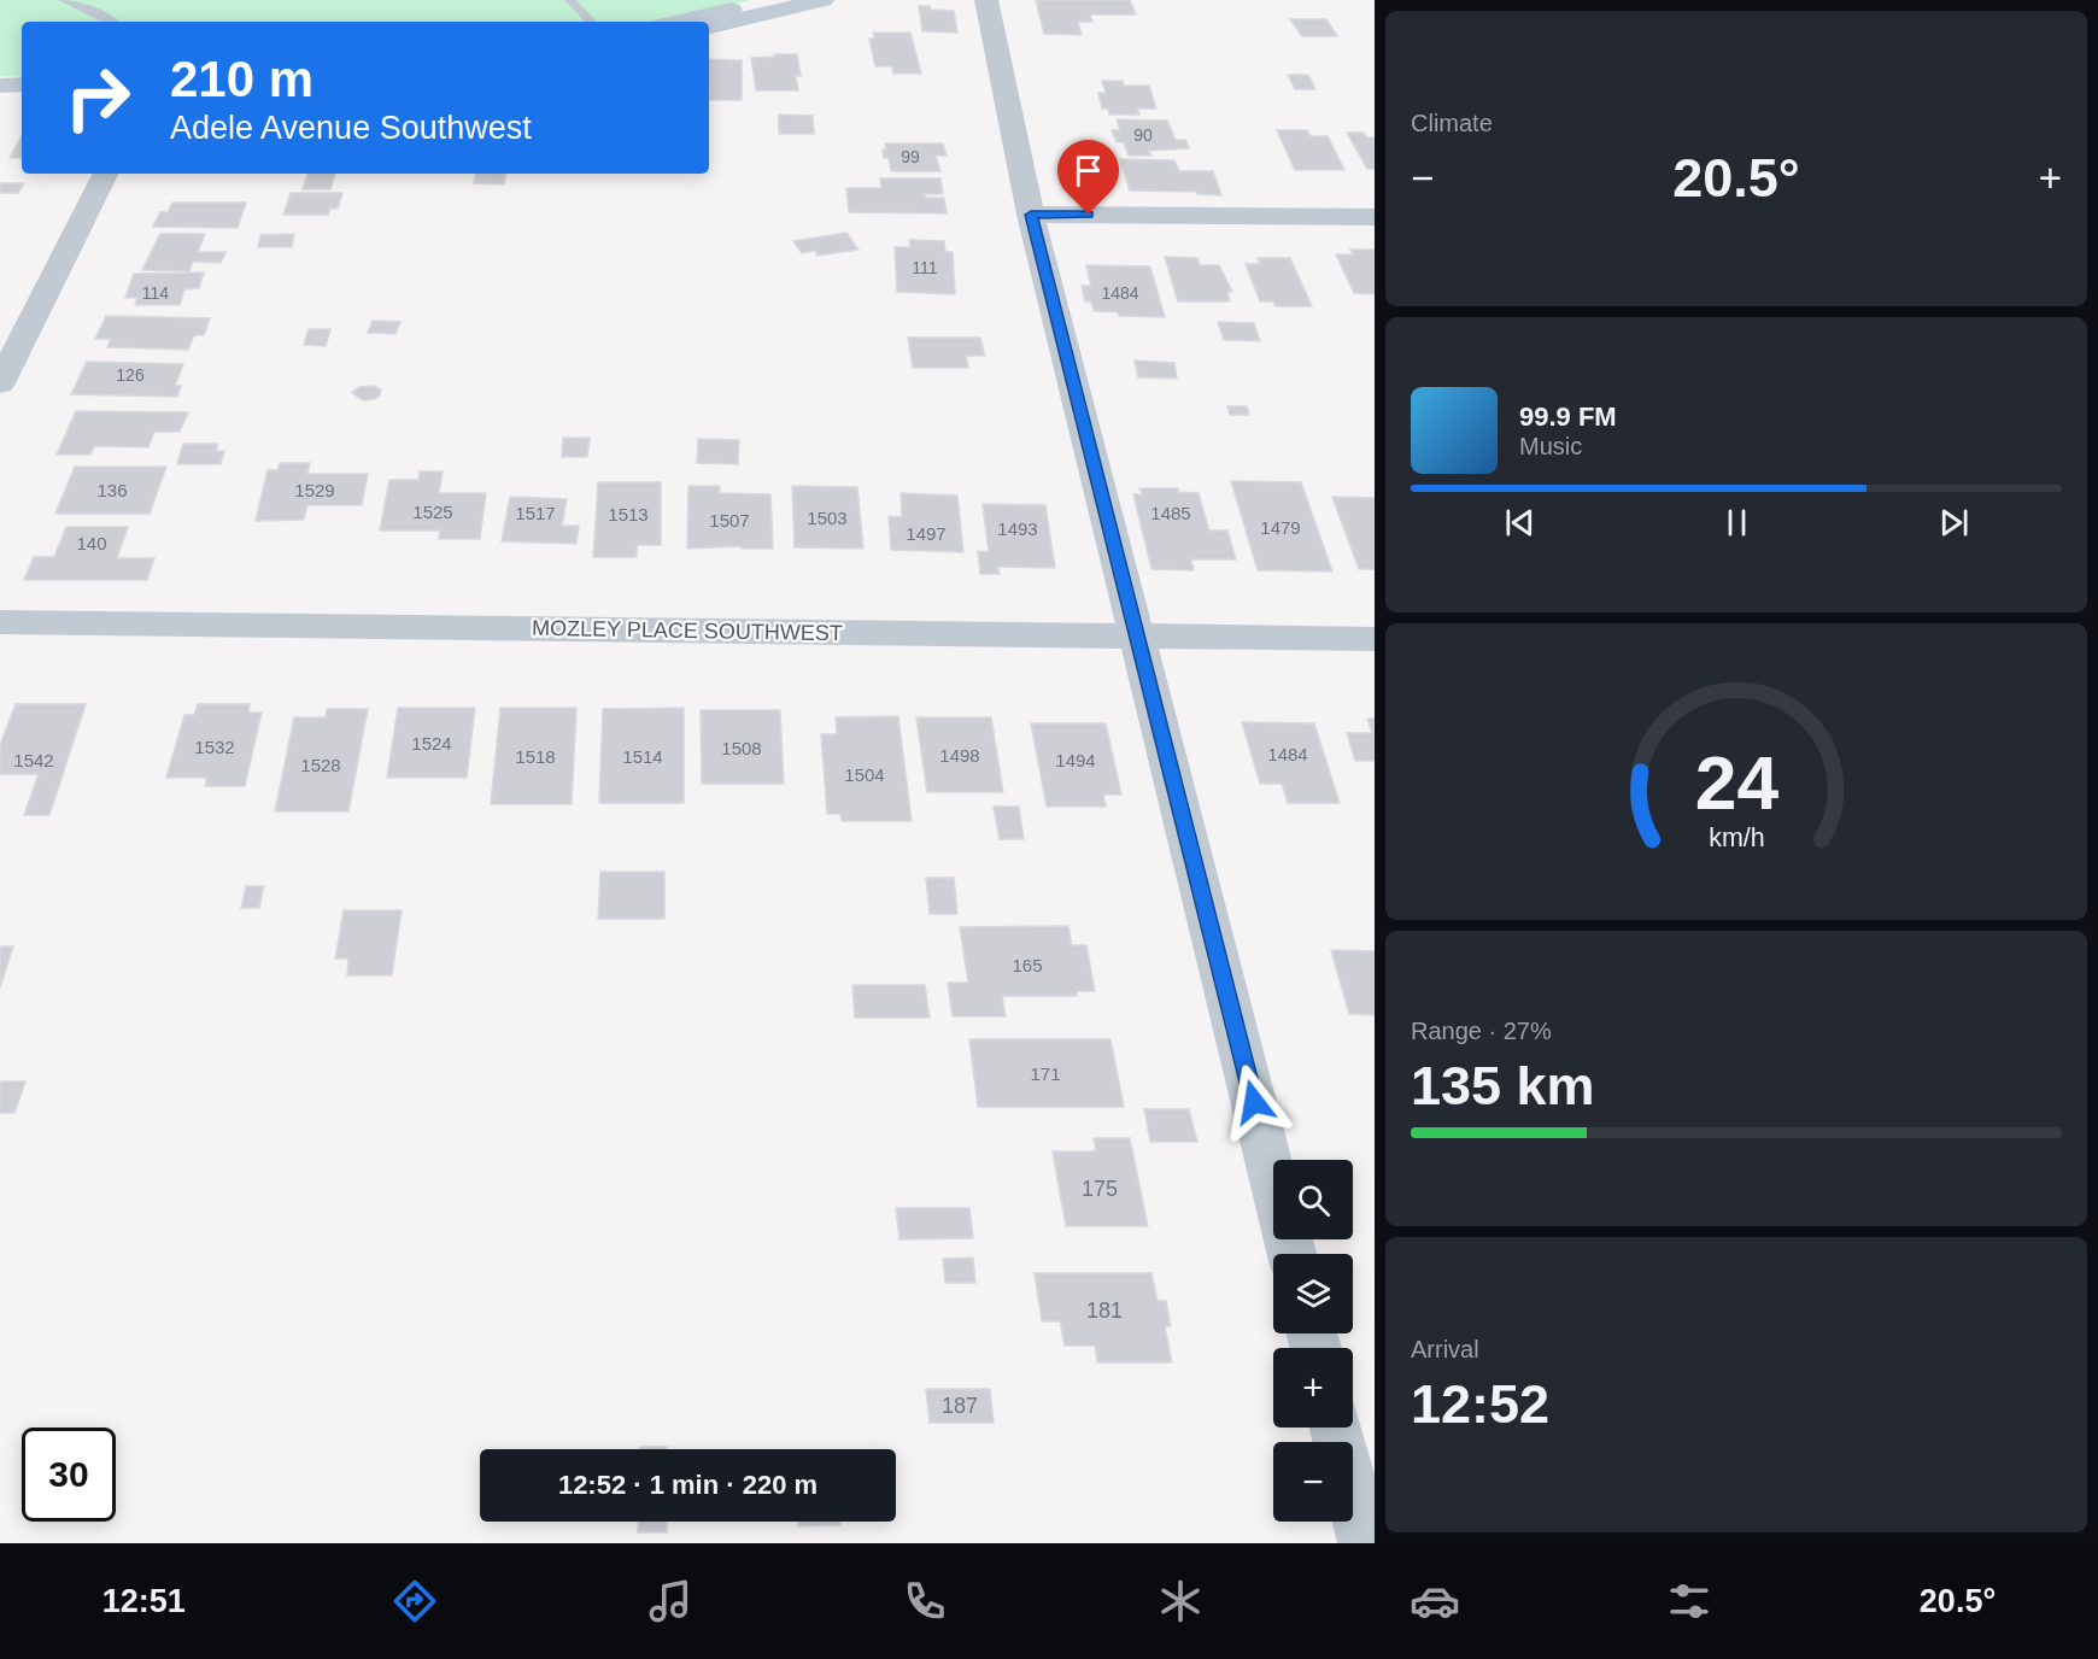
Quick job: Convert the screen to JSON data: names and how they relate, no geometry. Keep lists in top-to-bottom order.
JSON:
{
  "streets": {
    "street": ["MOZLEY PLACE SOUTHWEST"]
  },
  "house_numbers": [
    "90",
    "99",
    "111",
    "114",
    "1484",
    "126",
    "136",
    "1529",
    "1525",
    "1517",
    "1485",
    "1513",
    "1503",
    "1507",
    "1479",
    "1493",
    "1497",
    "140",
    "1524",
    "1532",
    "1508",
    "1484",
    "1498",
    "1518",
    "1514",
    "1542",
    "1494",
    "1528",
    "1504",
    "165",
    "171",
    "175",
    "181",
    "187"
  ],
  "page": {
    "tile": [
      "Climate",
      ["Range · 27%", "135 km"],
      ["Arrival", "12:52"]
    ],
    "turn": ["210 m", "Adele Avenue Southwest"],
    "heat": ["−", "20.5°", "+"],
    "song": ["99.9 FM", "Music"],
    "map_buttons": ["+", "−"],
    "limit": "30",
    "trip": "12:52 · 1 min · 220 m",
    "tabs": ["12:51", "20.5°"],
    "gauge": ["24", "km/h"]
  }
}
